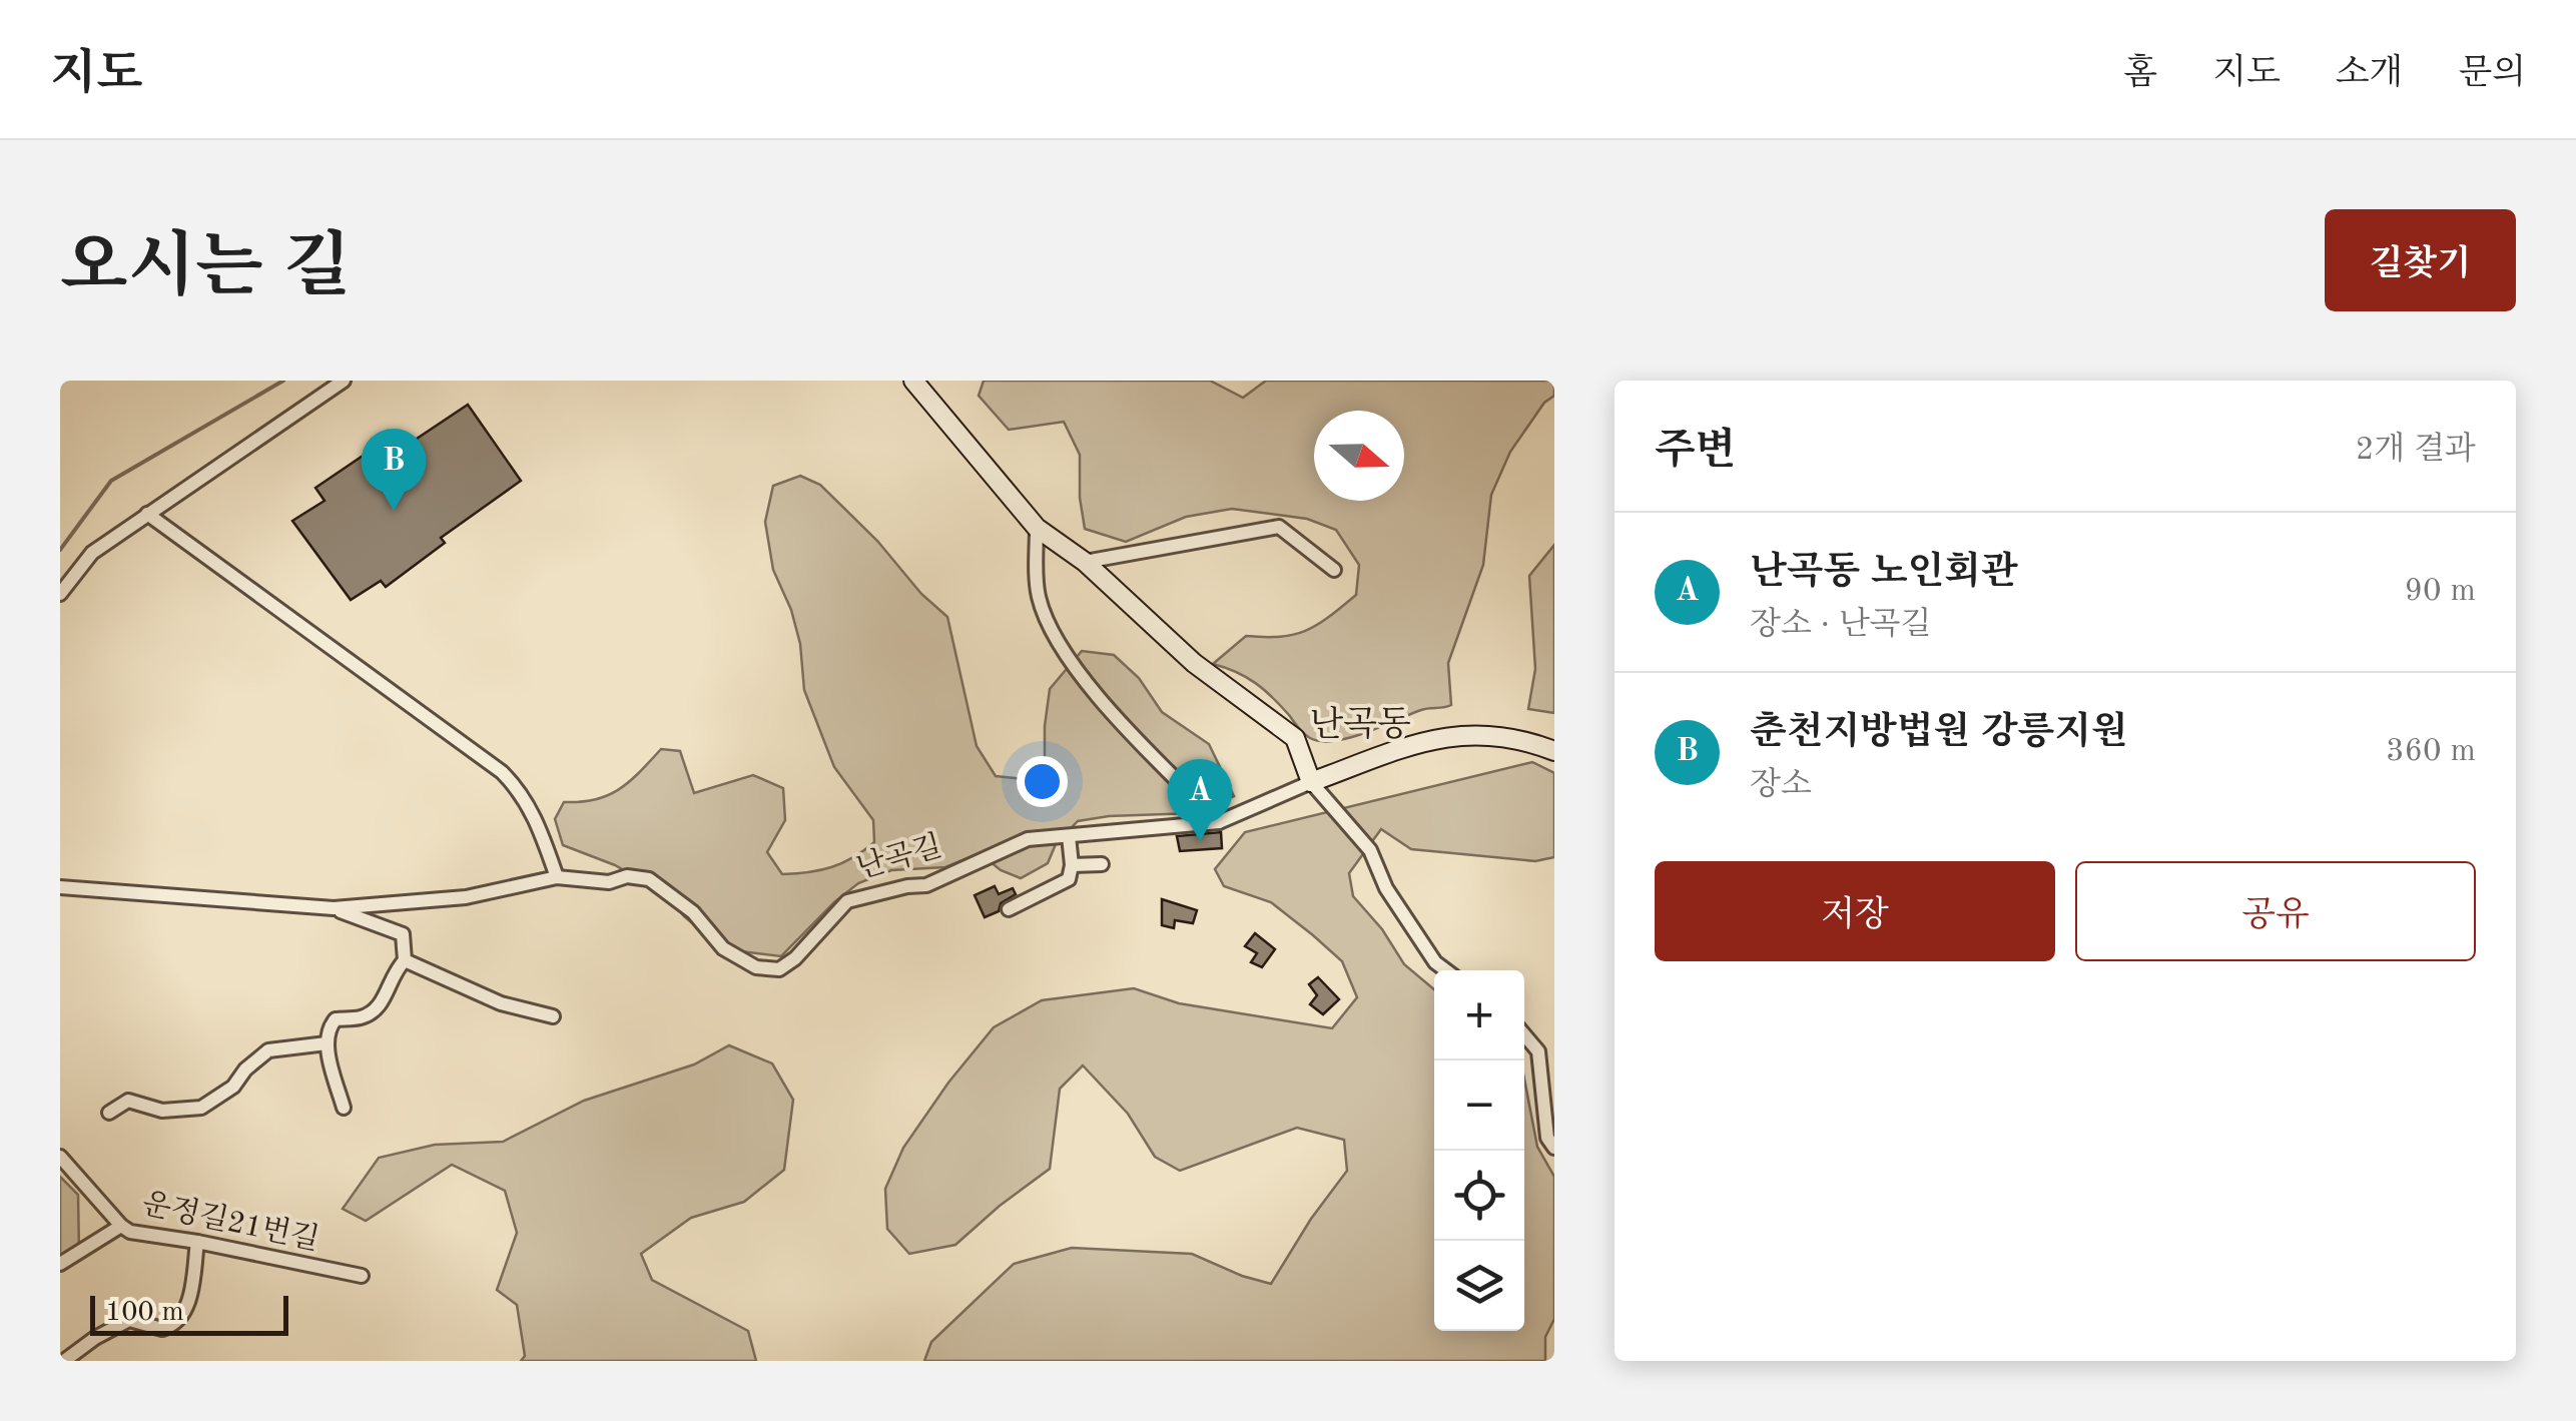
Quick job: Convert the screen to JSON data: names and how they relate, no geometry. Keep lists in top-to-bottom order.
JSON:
{
  "streets": {
    "street": ["난곡길", "운정길21번길"]
  },
  "districts": ["난곡동"],
  "scale_bar": "100 m",
  "north": "right",
  "page": {
    "header": "지도",
    "nav": [
      "홈",
      "지도",
      "소개",
      "문의"
    ],
    "title": "오시는 길",
    "buttons": [
      "길찾기",
      ["저장", "공유"]
    ],
    "heading": ["주변", "2개 결과"],
    "pins": ["B", "A"],
    "list": [
      {
        "mark": "A",
        "name": "난곡동 노인회관",
        "note": "장소 · 난곡길",
        "value": "90 m"
      },
      {
        "mark": "B",
        "name": "춘천지방법원 강릉지원",
        "note": "장소",
        "value": "360 m"
      }
    ],
    "map_buttons": ["+", "−"],
    "scale": "100 m"
  }
}
